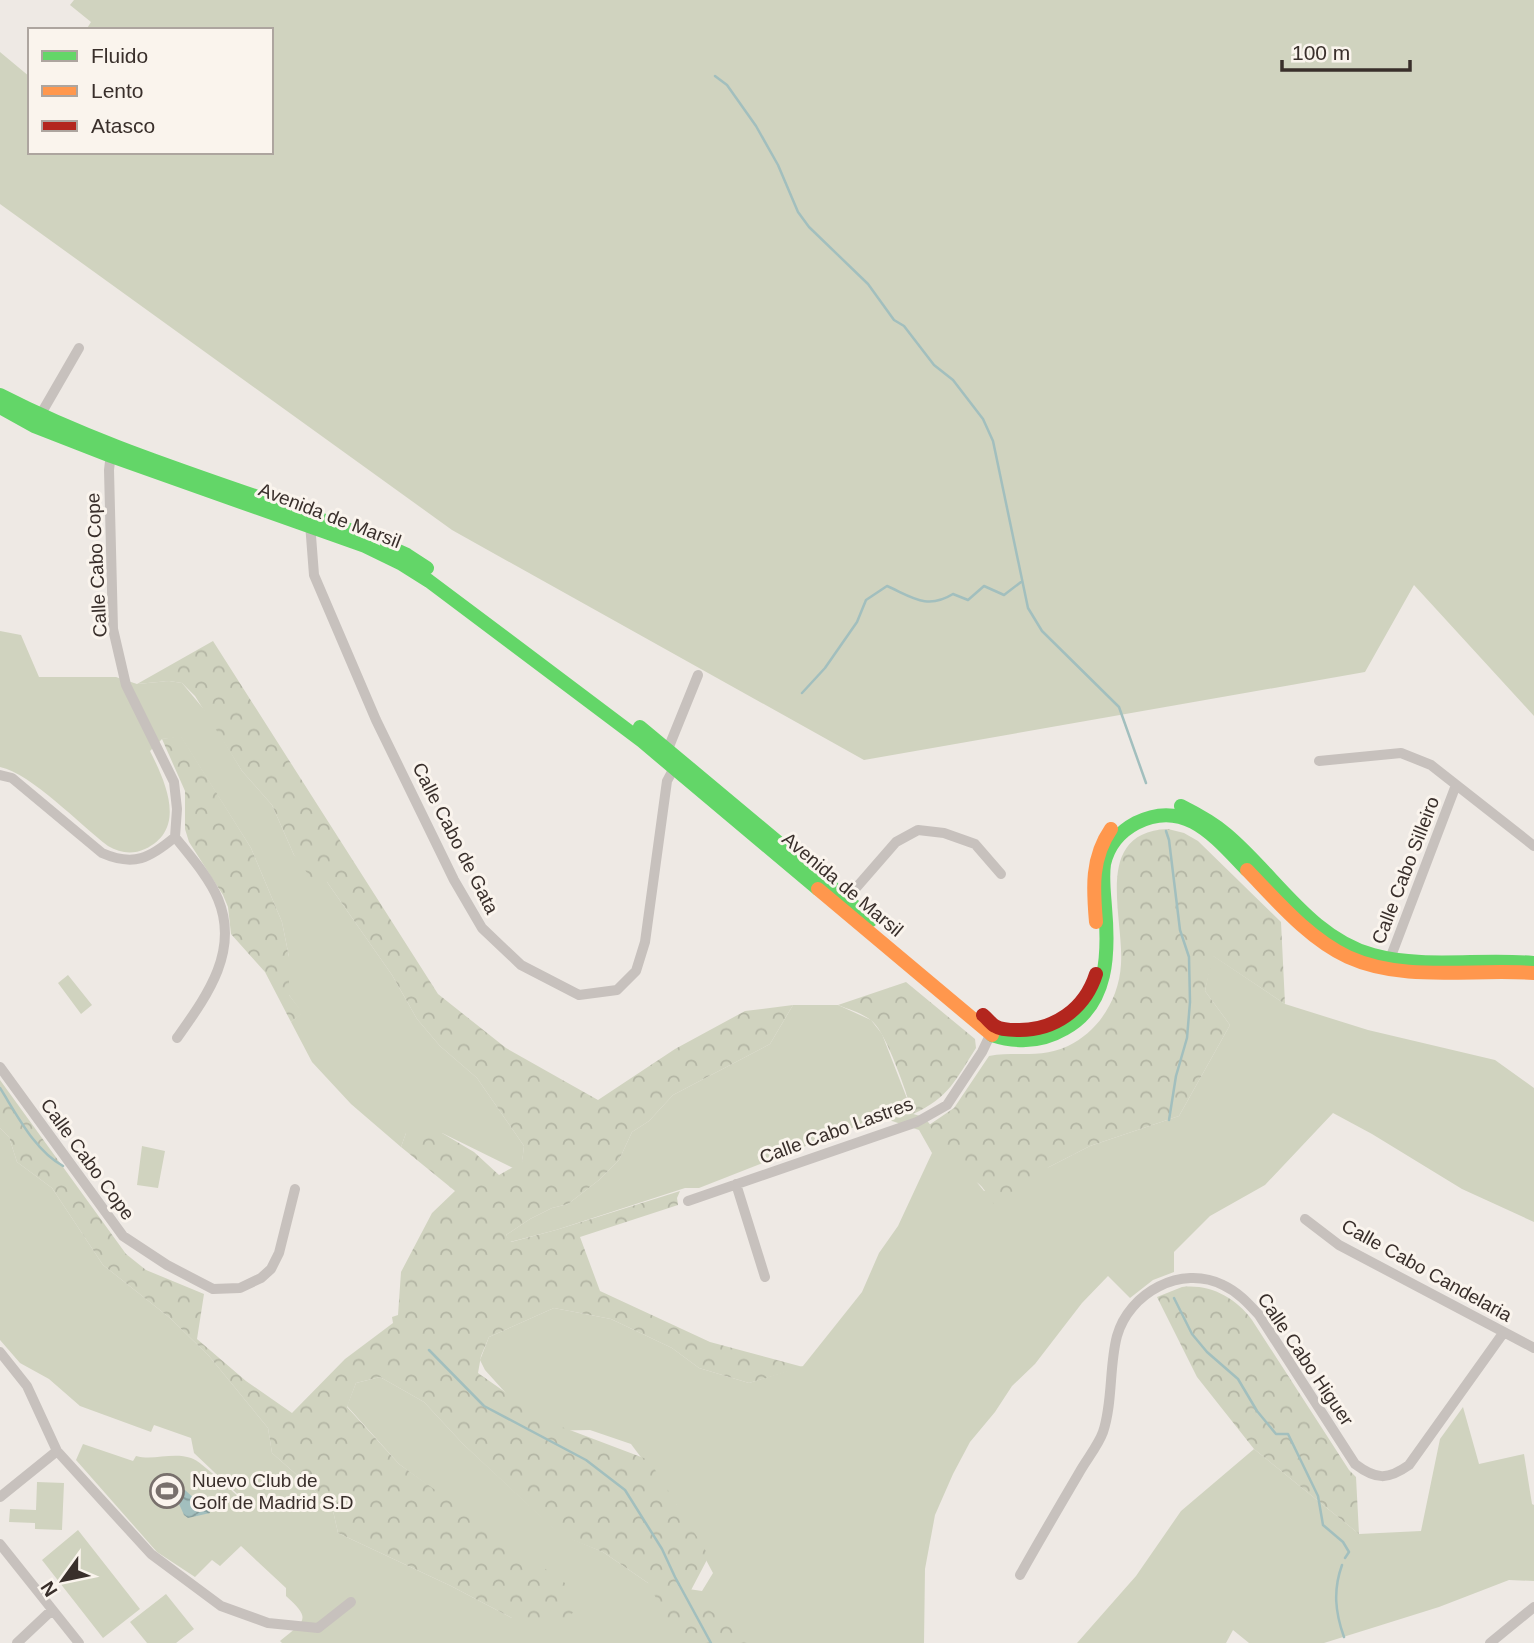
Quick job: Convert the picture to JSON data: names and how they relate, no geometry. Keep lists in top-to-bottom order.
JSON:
{
  "streets": {
    "street": [
      "Avenida de Marsil",
      "Calle Cabo Cope",
      "Calle Cabo de Gata",
      "Calle Cabo Silleiro",
      "Calle Cabo Lastres",
      "Calle Cabo Candelaria",
      "Calle Cabo Higuer"
    ]
  },
  "crossings": [
    ["Avenida de Marsil", "Calle Cabo Cope"],
    ["Avenida de Marsil", "Calle Cabo de Gata"],
    ["Avenida de Marsil", "Calle Cabo Lastres"],
    ["Calle Cabo Candelaria", "Calle Cabo Higuer"]
  ],
  "places": {
    "sports": ["Nuevo Club de Golf de Madrid S.D"]
  },
  "legend": ["Fluido", "Lento", "Atasco"],
  "scale_bar": "100 m",
  "north": "bottom left"
}
